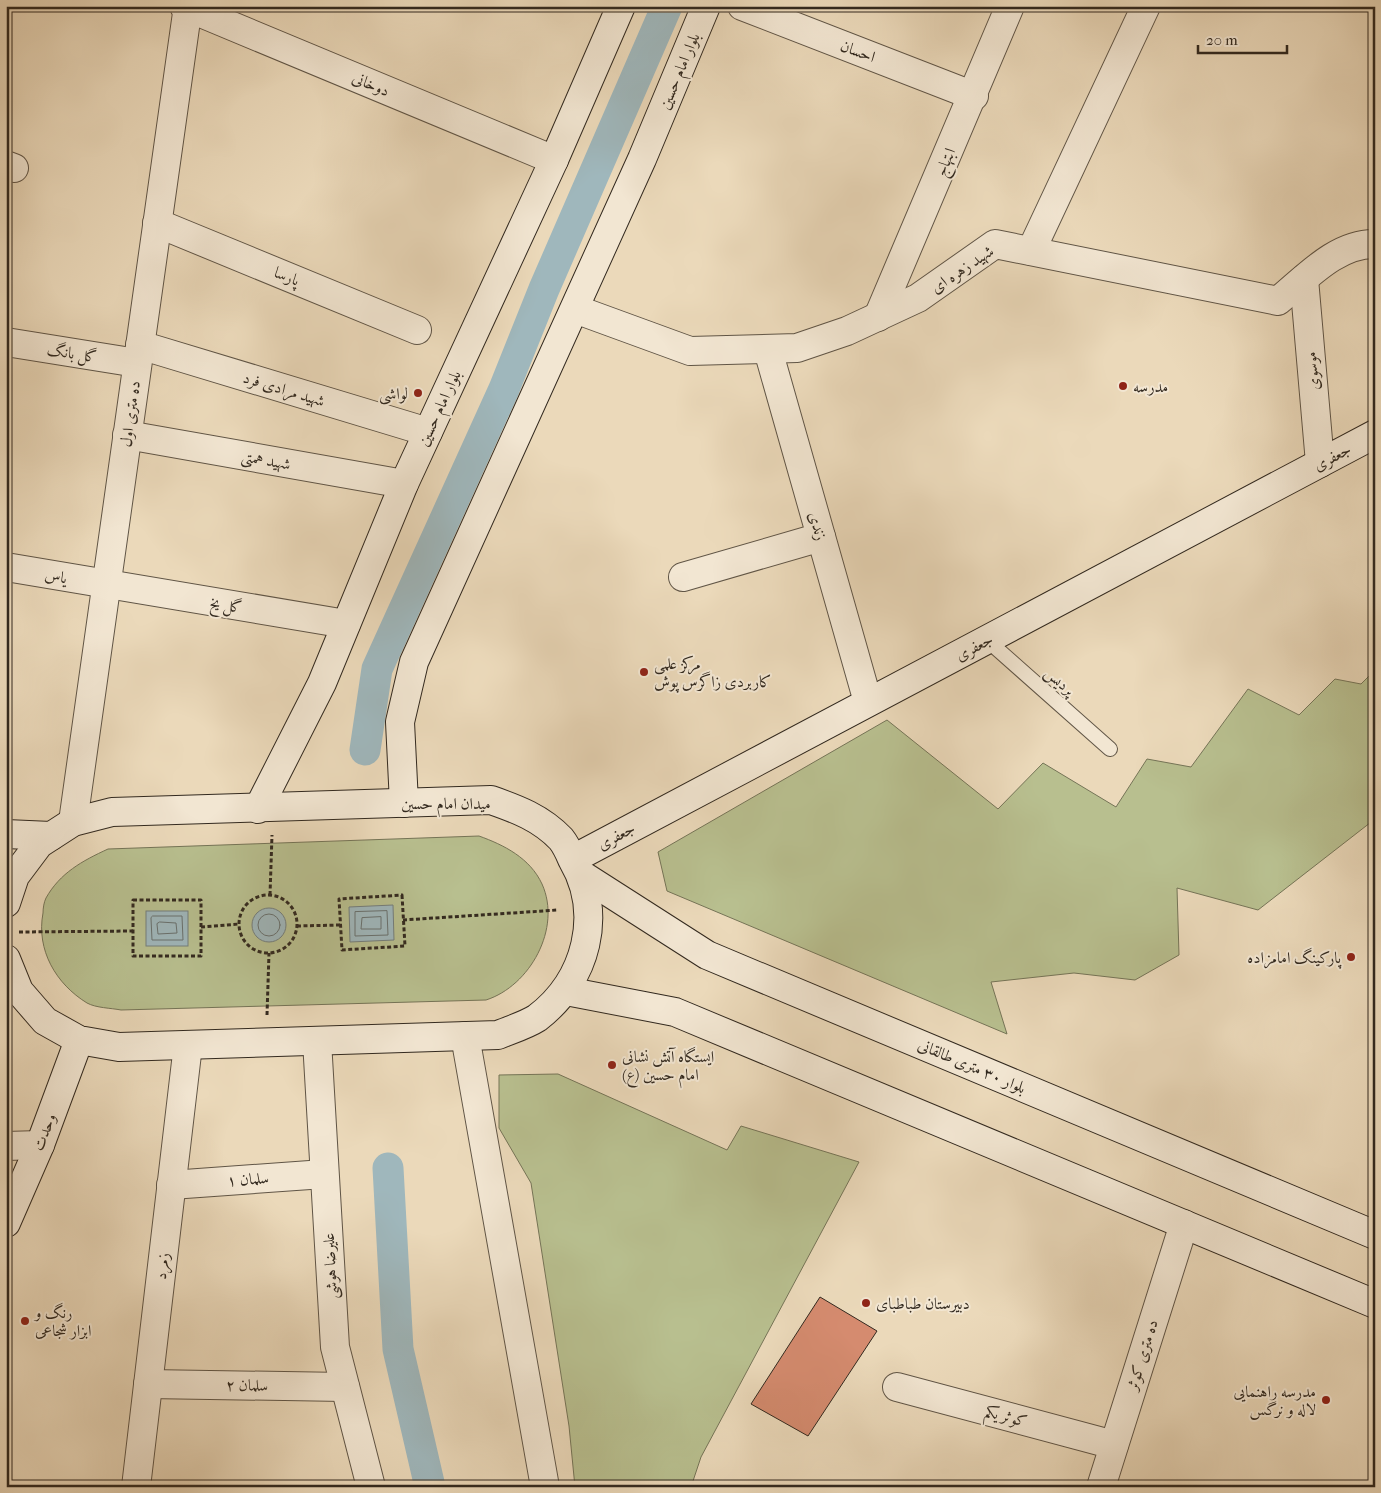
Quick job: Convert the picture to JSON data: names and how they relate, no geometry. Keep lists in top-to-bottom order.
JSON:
{
  "streets": {
    "street": [
      "احسان",
      "بلوار امام حسین",
      "دوخانی",
      "ابتهاج",
      "شهید زهره ای",
      "پارسا",
      "گل بانگ",
      "موسوی",
      "شهید مرادی فرد",
      "ده متری اول",
      "جعفری",
      "شهید همتی",
      "زندی",
      "یاس",
      "گل یخ",
      "میدان امام حسین",
      "بلوار ۳۰ متری طالقانی",
      "وحدت",
      "سلمان ۱",
      "زمرد",
      "علیرضا هوشی",
      "ده متری کوثر",
      "سلمان ۲",
      "کوثر یکم"
    ],
    "lane": ["پردیس"]
  },
  "crossings": [
    ["احسان", "ابتهاج"],
    ["بلوار امام حسین", "دوخانی"],
    ["بلوار امام حسین", "شهید زهره ای"],
    ["بلوار امام حسین", "شهید مرادی فرد"],
    ["بلوار امام حسین", "شهید همتی"],
    ["بلوار امام حسین", "گل یخ"],
    ["بلوار امام حسین", "میدان امام حسین"],
    ["دوخانی", "ده متری اول"],
    ["ابتهاج", "شهید زهره ای"],
    ["شهید زهره ای", "موسوی"],
    ["شهید زهره ای", "زندی"],
    ["پارسا", "ده متری اول"],
    ["گل بانگ", "شهید مرادی فرد"],
    ["گل بانگ", "ده متری اول"],
    ["موسوی", "جعفری"],
    ["شهید مرادی فرد", "ده متری اول"],
    ["ده متری اول", "شهید همتی"],
    ["ده متری اول", "یاس"],
    ["ده متری اول", "گل یخ"],
    ["ده متری اول", "میدان امام حسین"],
    ["جعفری", "زندی"],
    ["جعفری", "پردیس"],
    ["جعفری", "میدان امام حسین"],
    ["جعفری", "بلوار ۳۰ متری طالقانی"],
    ["یاس", "گل یخ"],
    ["میدان امام حسین", "بلوار ۳۰ متری طالقانی"],
    ["میدان امام حسین", "وحدت"],
    ["میدان امام حسین", "زمرد"],
    ["میدان امام حسین", "علیرضا هوشی"],
    ["سلمان ۱", "زمرد"],
    ["سلمان ۱", "علیرضا هوشی"],
    ["زمرد", "سلمان ۲"],
    ["علیرضا هوشی", "سلمان ۲"],
    ["ده متری کوثر", "کوثر یکم"]
  ],
  "places": [
    "مدرسه",
    "لواشی",
    "مرکز علمی کاربردی زاگرس پوش",
    "پارکینگ امامزاده",
    "ایستگاه آتش نشانی امام حسین (ع)",
    "دبیرستان طباطبای",
    "رنگ و ابزار شجاعی",
    "مدرسه راهنمایی لاله و نرگس"
  ],
  "scale_bar": "20 m"
}
